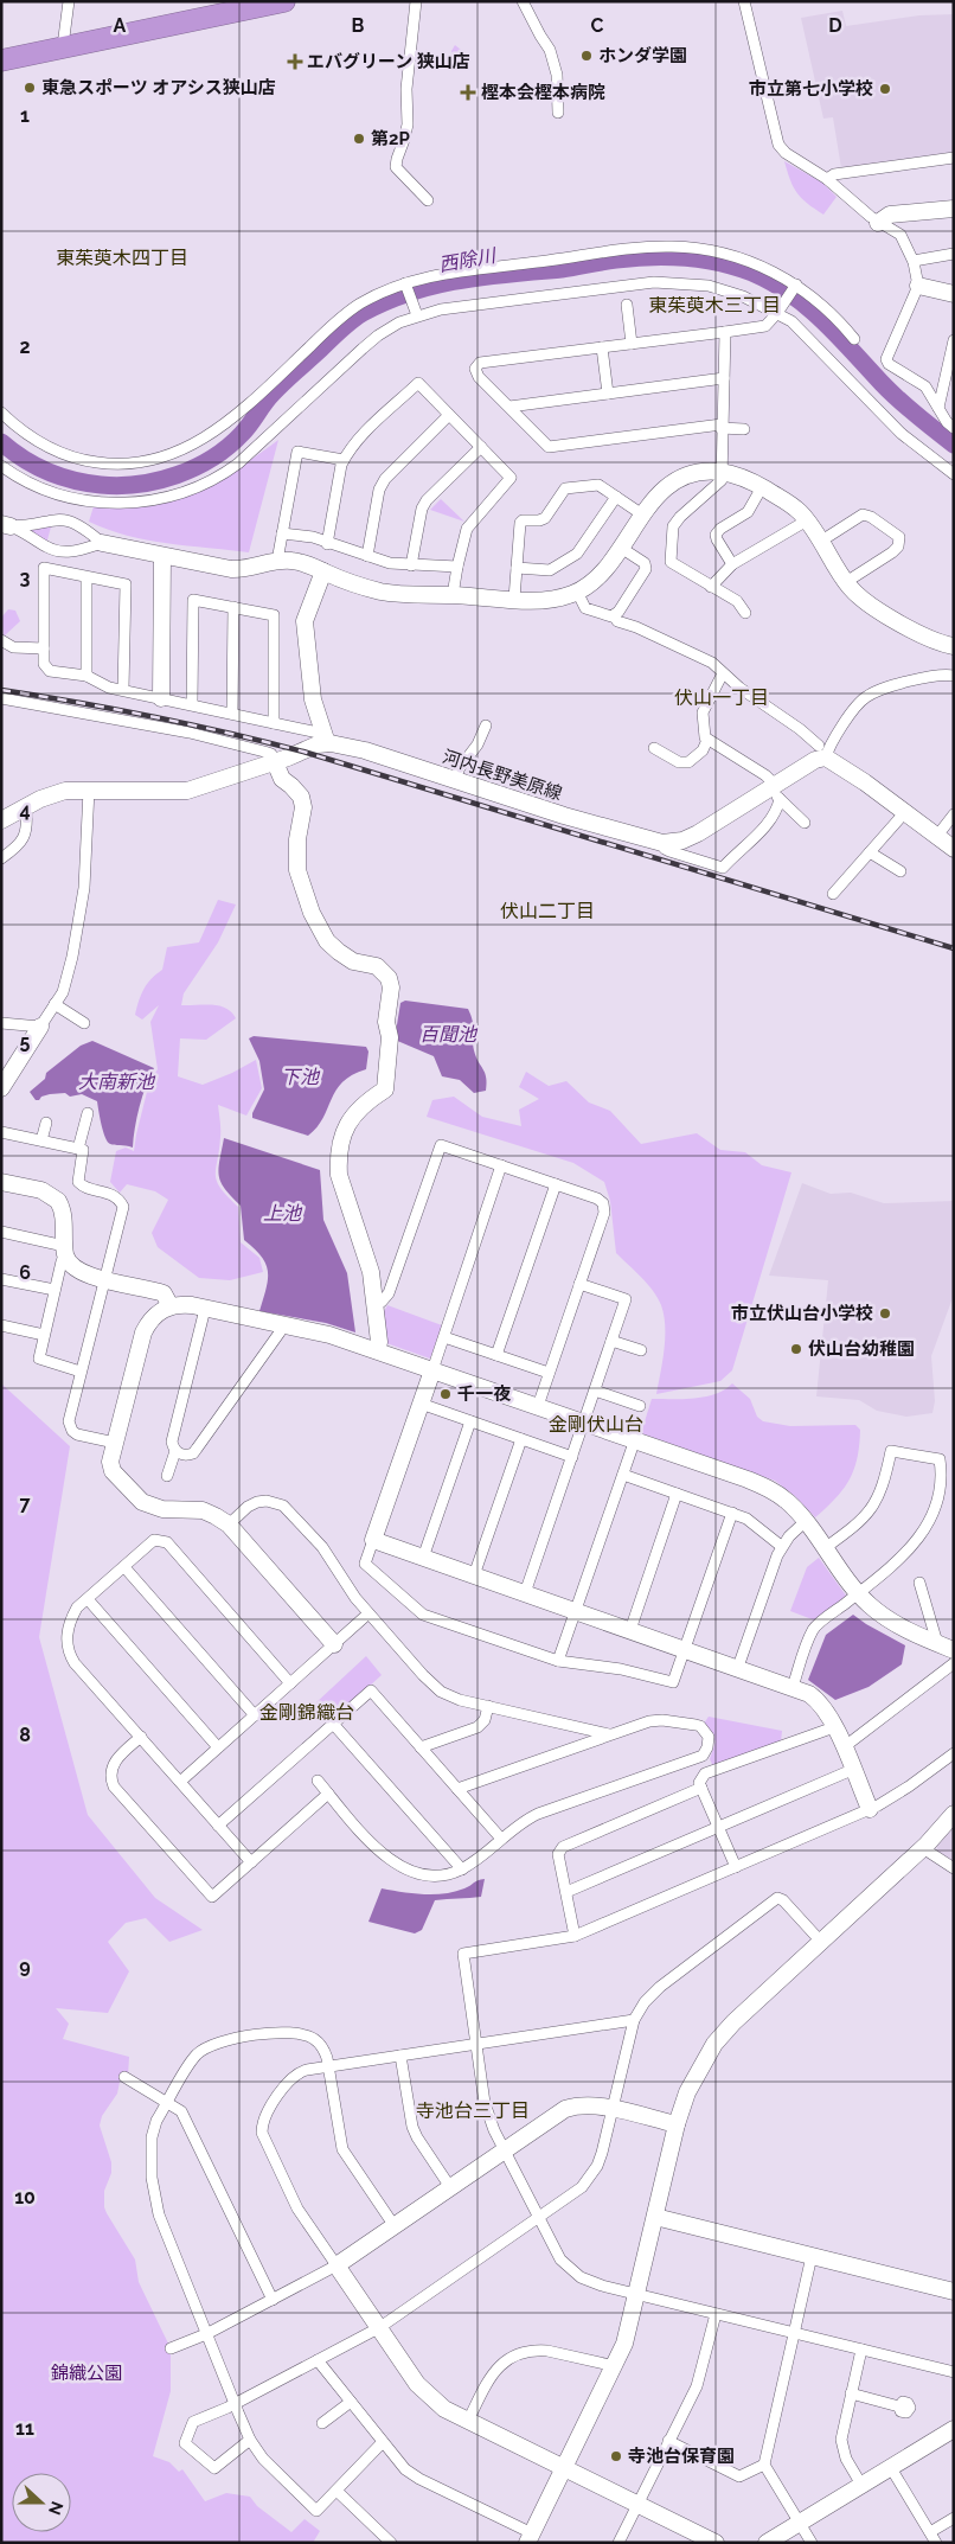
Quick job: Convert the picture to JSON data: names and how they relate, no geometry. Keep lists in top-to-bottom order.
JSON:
{
  "streets": {
    "street": ["河内長野美原線"]
  },
  "districts": [
    "東茱萸木四丁目",
    "東茱萸木三丁目",
    "伏山一丁目",
    "伏山二丁目",
    "金剛伏山台",
    "金剛錦織台",
    "寺池台三丁目"
  ],
  "water": [
    "西除川",
    "百聞池",
    "下池",
    "大南新池",
    "上池"
  ],
  "parks": ["錦織公園"],
  "places": {
    "other": [
      "ホンダ学園",
      "東急スポーツ オアシス狭山店",
      "市立第七小学校",
      "第2P",
      "市立伏山台小学校",
      "伏山台幼稚園",
      "千一夜",
      "寺池台保育園"
    ],
    "health": ["エバグリーン 狭山店", "樫本会樫本病院"]
  },
  "north": "right",
  "grid": {
    "columns": [
      "A",
      "B",
      "C",
      "D"
    ],
    "rows": [
      "1",
      "2",
      "3",
      "4",
      "5",
      "6",
      "7",
      "8",
      "9",
      "10",
      "11"
    ]
  }
}
